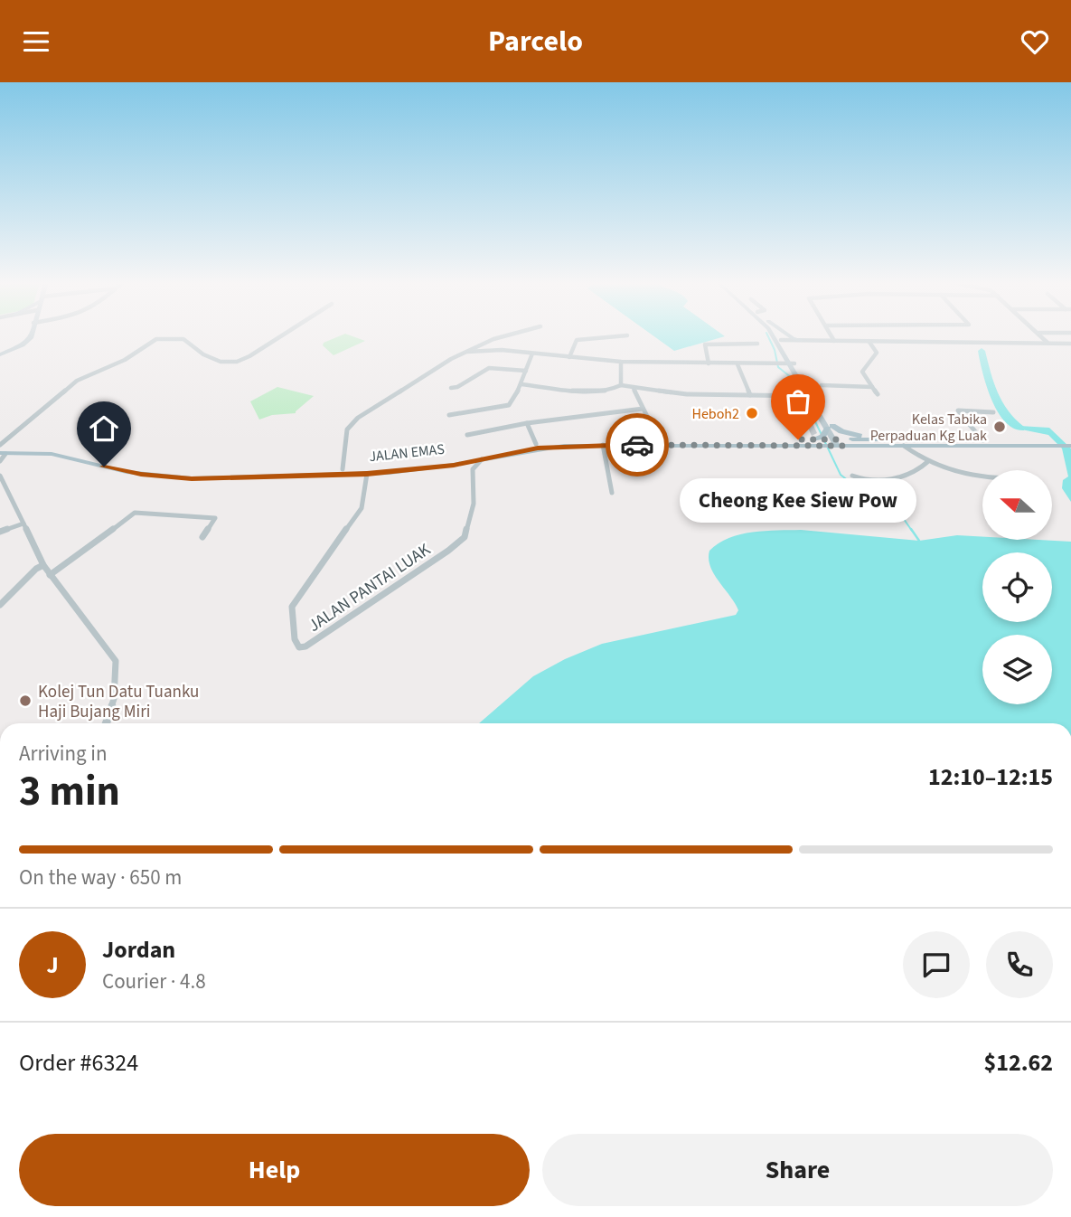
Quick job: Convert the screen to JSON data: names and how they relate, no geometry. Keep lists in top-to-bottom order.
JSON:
{
  "streets": {
    "main road": ["JALAN EMAS"],
    "street": ["JALAN PANTAI LUAK"]
  },
  "crossings": [
    ["JALAN EMAS", "JALAN PANTAI LUAK"]
  ],
  "places": [
    "Heboh2",
    "Kelas Tabika Perpaduan Kg Luak",
    "Cheong Kee Siew Pow",
    "Kolej Tun Datu Tuanku Haji Bujang Miri"
  ],
  "north": "left",
  "page": {
    "header": "Parcelo",
    "bubble": "Cheong Kee Siew Pow",
    "heading": ["3 min", "Arriving in", "12:10–12:15"],
    "panel": [
      "Jordan",
      "Courier · 4.8",
      "Order #6324",
      "$12.62"
    ],
    "bar": "On the way · 650 m",
    "round": "J",
    "buttons": ["Help", "Share"]
  }
}
